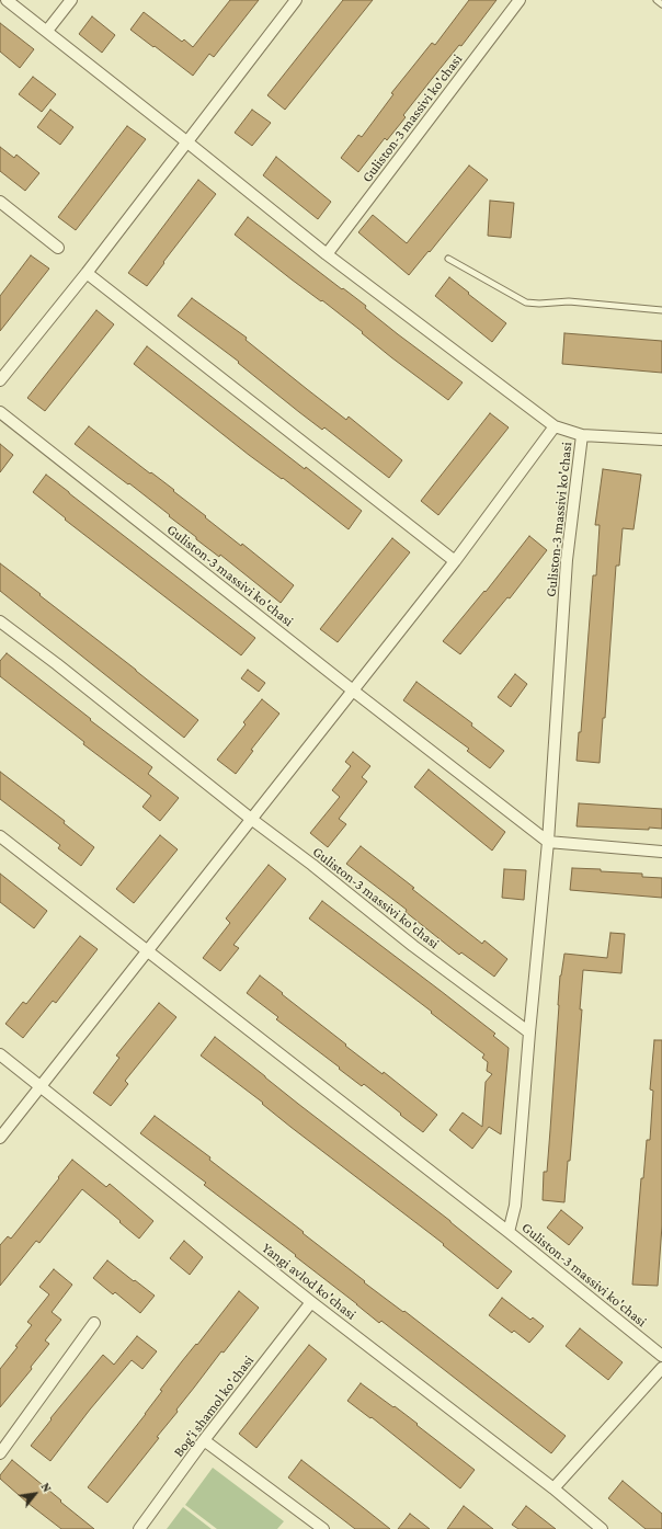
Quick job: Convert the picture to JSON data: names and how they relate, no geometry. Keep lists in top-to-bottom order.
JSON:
{
  "streets": {
    "street": ["Guliston-3 massivi ko'chasi", "Yangi avlod ko'chasi", "Bog'i shamol ko'chasi"]
  },
  "crossings": [
    ["Yangi avlod ko'chasi", "Bog'i shamol ko'chasi"]
  ],
  "north": "top right"
}
